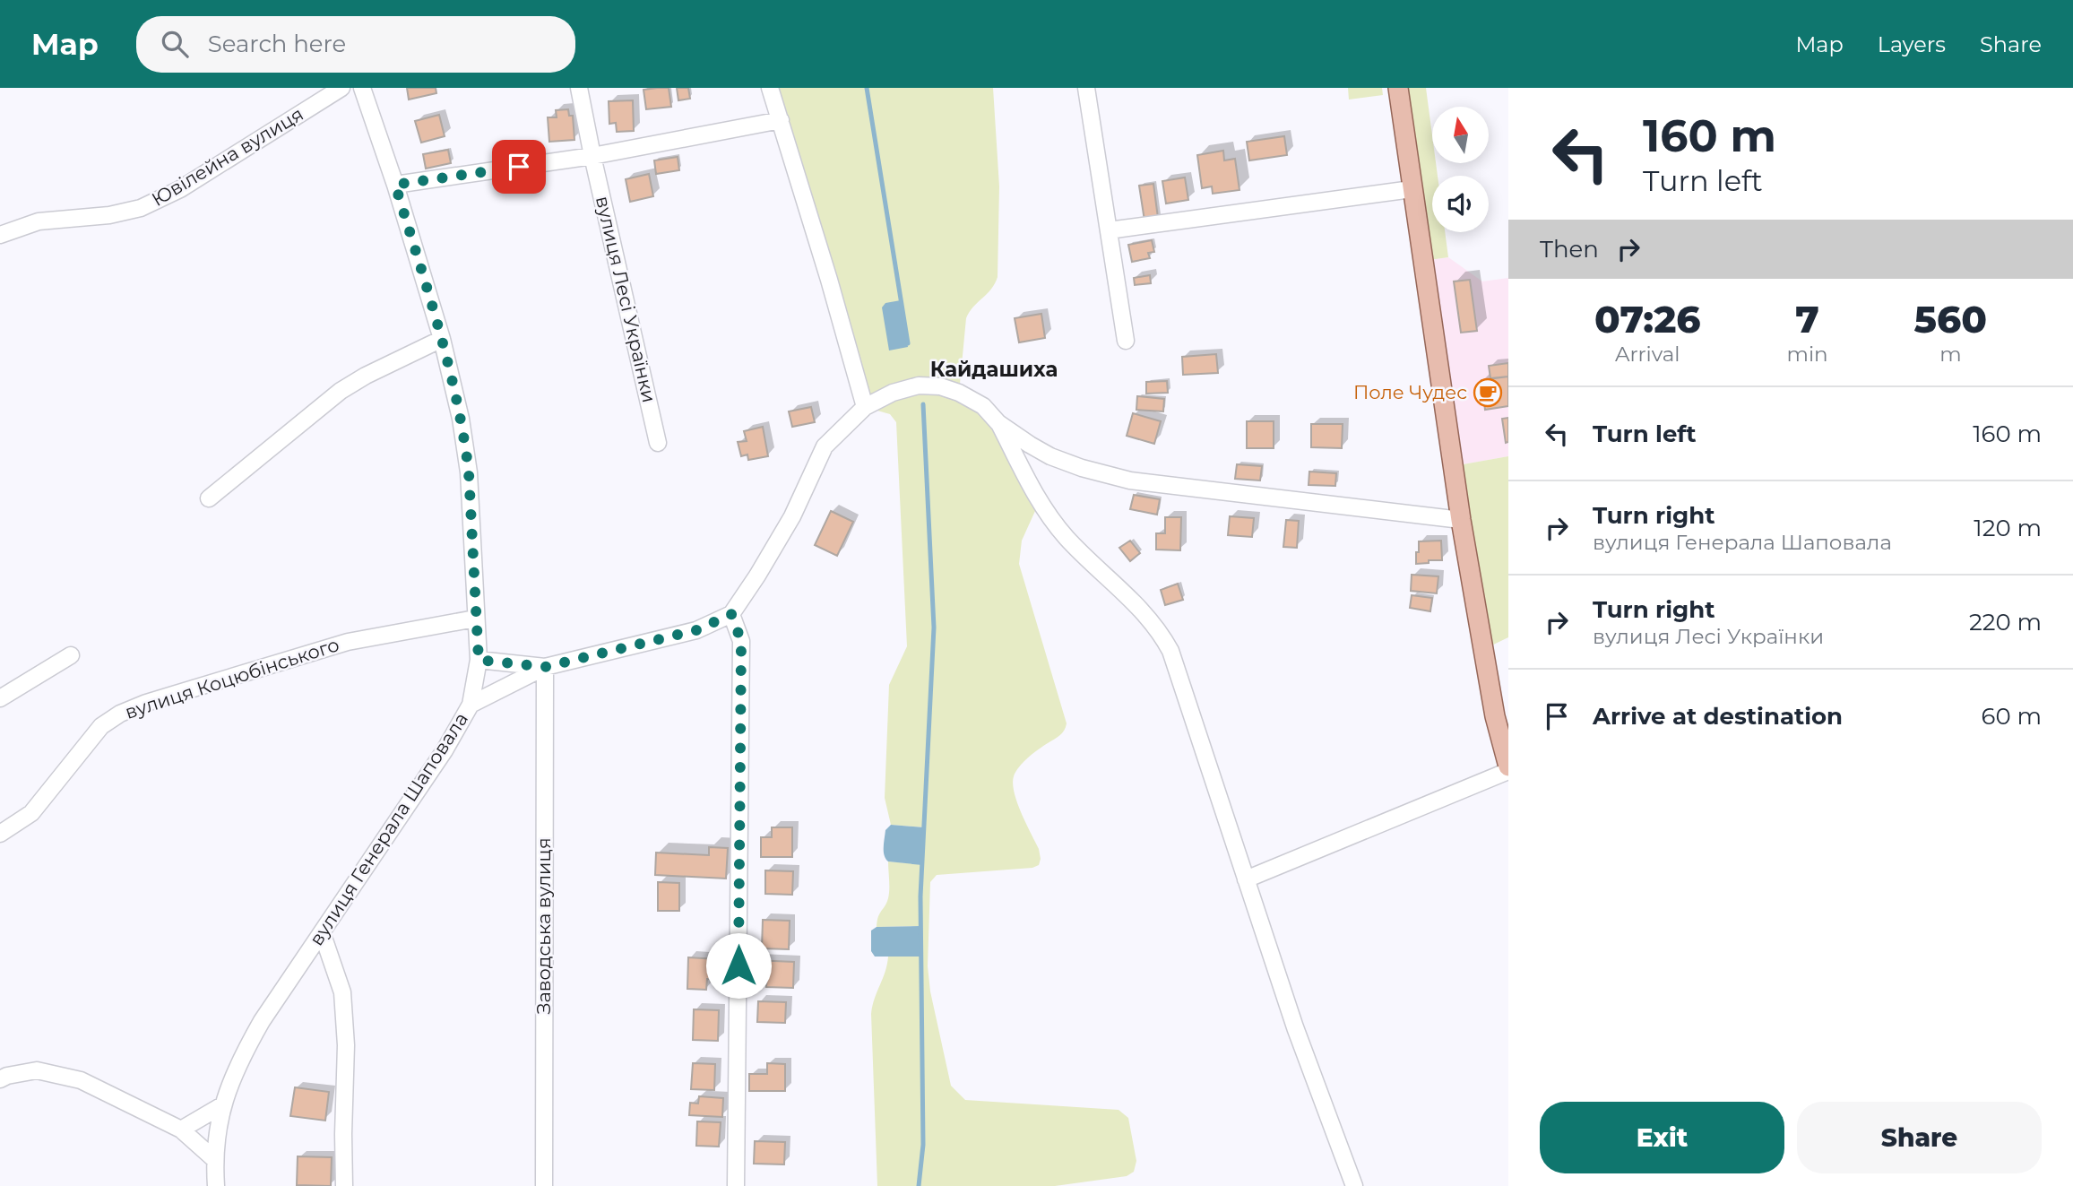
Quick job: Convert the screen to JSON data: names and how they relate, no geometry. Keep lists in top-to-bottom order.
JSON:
{
  "streets": {
    "street": [
      "Ювілейна вулиця",
      "вулиця Лесі Українки",
      "вулиця Коцюбінського",
      "вулиця Генерала Шаповала",
      "Заводська вулиця"
    ]
  },
  "crossings": [
    ["вулиця Коцюбінського", "вулиця Генерала Шаповала"]
  ],
  "districts": ["Кайдашиха"],
  "places": {
    "cafe": ["Поле Чудес"]
  },
  "north": "top",
  "page": {
    "header": "Map",
    "search": "Search here",
    "nav": ["Map", "Layers", "Share"],
    "turn": ["160 m", "Turn left"],
    "then": "Then",
    "eta": [
      "07:26",
      "Arrival",
      "7",
      "min",
      "560",
      "m"
    ],
    "list": [
      {
        "name": "Turn left",
        "value": "160 m"
      },
      {
        "name": "Turn right",
        "note": "вулиця Генерала Шаповала",
        "value": "120 m"
      },
      {
        "name": "Turn right",
        "note": "вулиця Лесі Українки",
        "value": "220 m"
      },
      {
        "name": "Arrive at destination",
        "value": "60 m"
      }
    ],
    "buttons": ["Exit", "Share"]
  }
}
